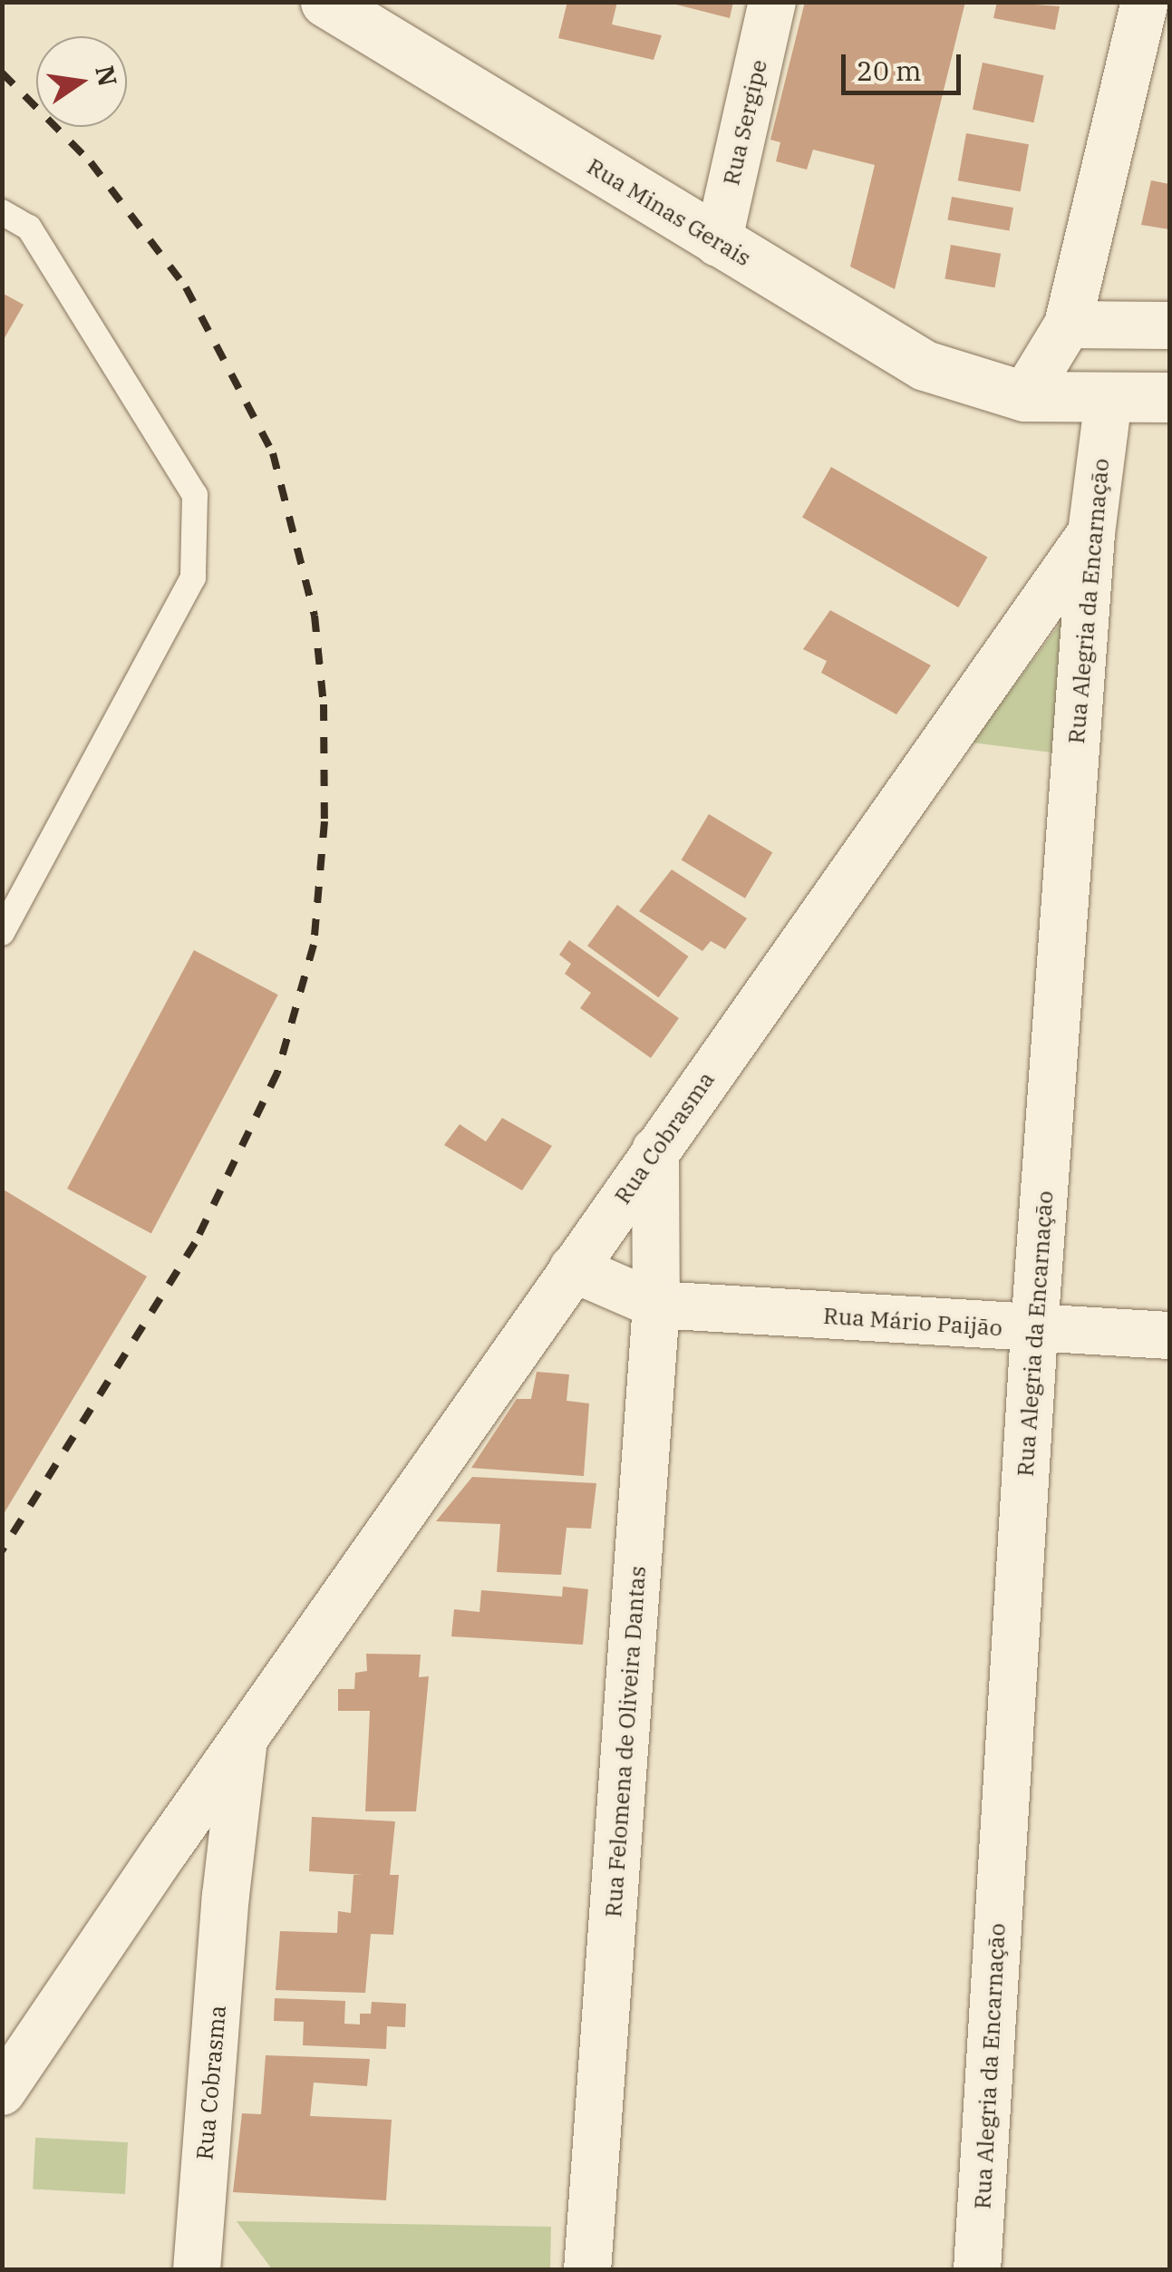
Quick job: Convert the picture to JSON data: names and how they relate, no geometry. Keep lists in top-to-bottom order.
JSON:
{
  "streets": {
    "street": [
      "Rua Sergipe",
      "Rua Minas Gerais",
      "Rua Alegria da Encarnação",
      "Rua Cobrasma",
      "Rua Mário Paijão",
      "Rua Felomena de Oliveira Dantas"
    ]
  },
  "crossings": [
    ["Rua Sergipe", "Rua Minas Gerais"],
    ["Rua Minas Gerais", "Rua Alegria da Encarnação"],
    ["Rua Alegria da Encarnação", "Rua Cobrasma"],
    ["Rua Alegria da Encarnação", "Rua Mário Paijão"],
    ["Rua Cobrasma", "Rua Felomena de Oliveira Dantas"],
    ["Rua Mário Paijão", "Rua Felomena de Oliveira Dantas"]
  ],
  "scale_bar": "20 m",
  "north": "right"
}
